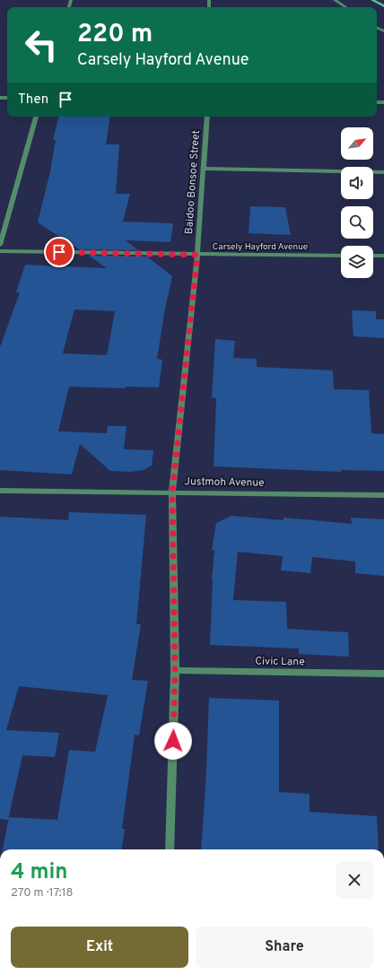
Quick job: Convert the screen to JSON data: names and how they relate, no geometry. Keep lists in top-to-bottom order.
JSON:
{
  "streets": {
    "street": [
      "Baidoo Bonsoe Street",
      "Carsely Hayford Avenue",
      "Justmoh Avenue",
      "Civic Lane"
    ]
  },
  "crossings": [
    ["Baidoo Bonsoe Street", "Carsely Hayford Avenue"],
    ["Baidoo Bonsoe Street", "Justmoh Avenue"],
    ["Baidoo Bonsoe Street", "Civic Lane"]
  ],
  "north": "top right",
  "page": {
    "turn": ["220 m", "Carsely Hayford Avenue"],
    "then": "Then",
    "heading": ["4 min", "270 m · 17:18"],
    "buttons": ["Exit", "Share"]
  }
}
